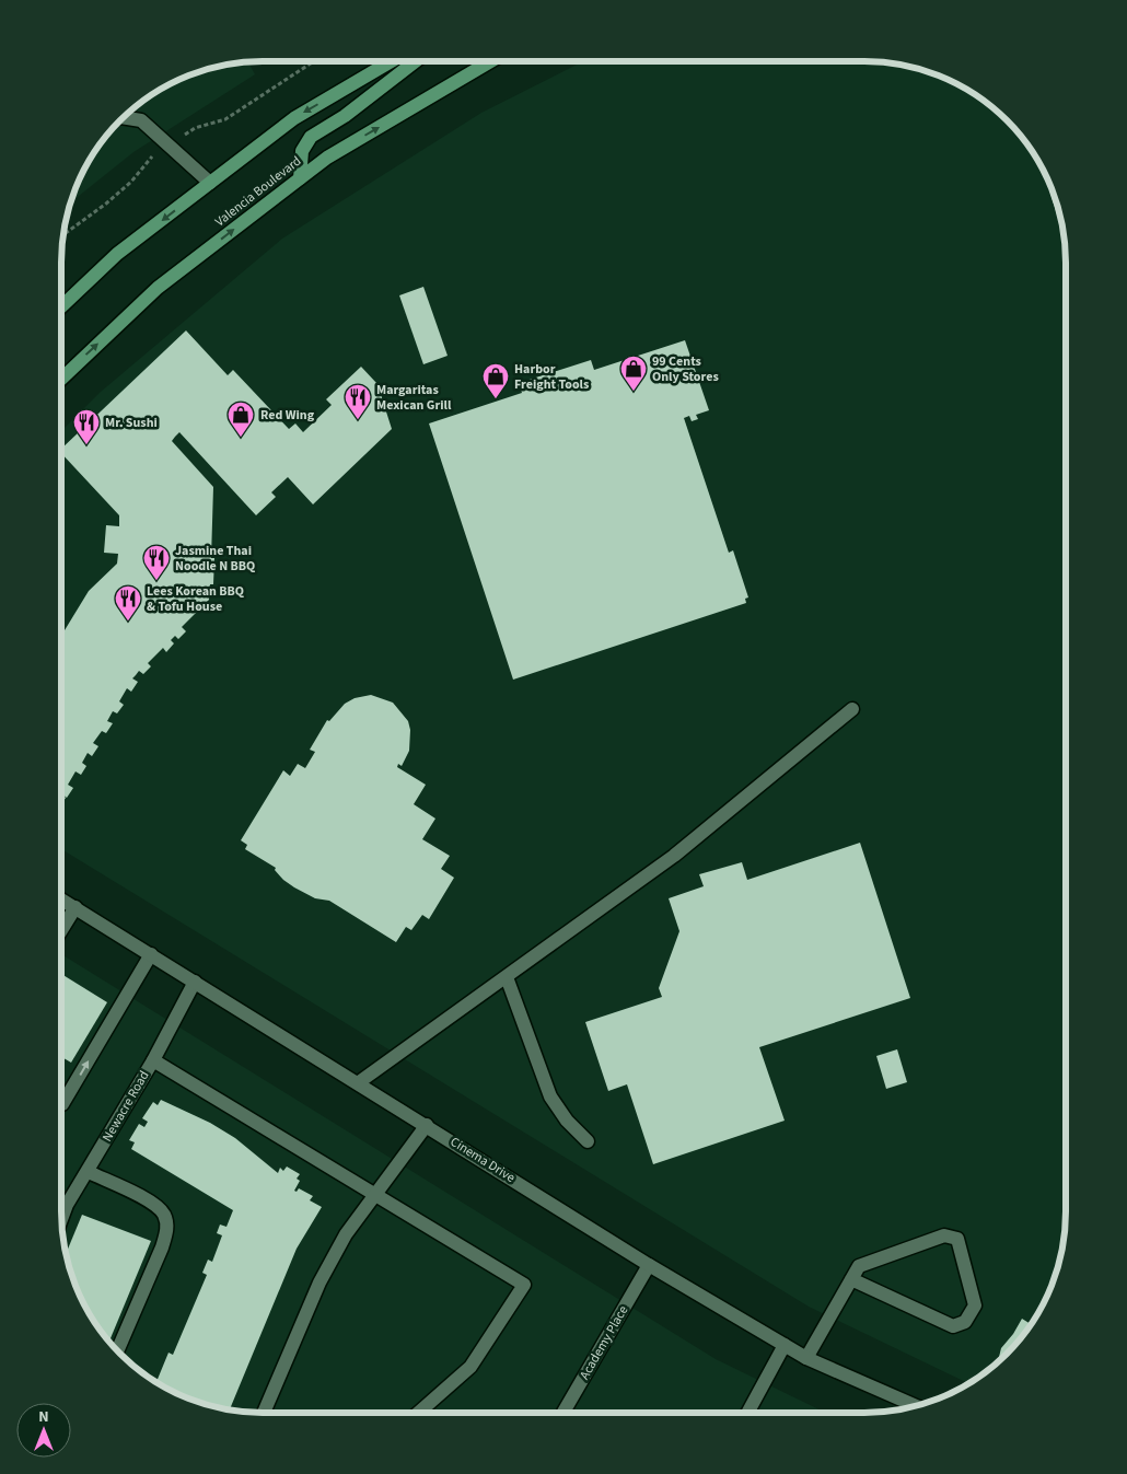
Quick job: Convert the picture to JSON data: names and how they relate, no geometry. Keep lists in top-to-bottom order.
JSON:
{
  "streets": {
    "main road": ["Valencia Boulevard"],
    "street": ["Newacre Road", "Cinema Drive", "Academy Place"]
  },
  "crossings": [
    ["Newacre Road", "Cinema Drive"],
    ["Cinema Drive", "Academy Place"]
  ],
  "places": {
    "shop": ["99 Cents Only Stores", "Harbor Freight Tools", "Red Wing"],
    "restaurant": [
      "Margaritas Mexican Grill",
      "Mr. Sushi",
      "Jasmine Thai Noodle N BBQ",
      "Lees Korean BBQ & Tofu House"
    ]
  },
  "north": "top"
}
